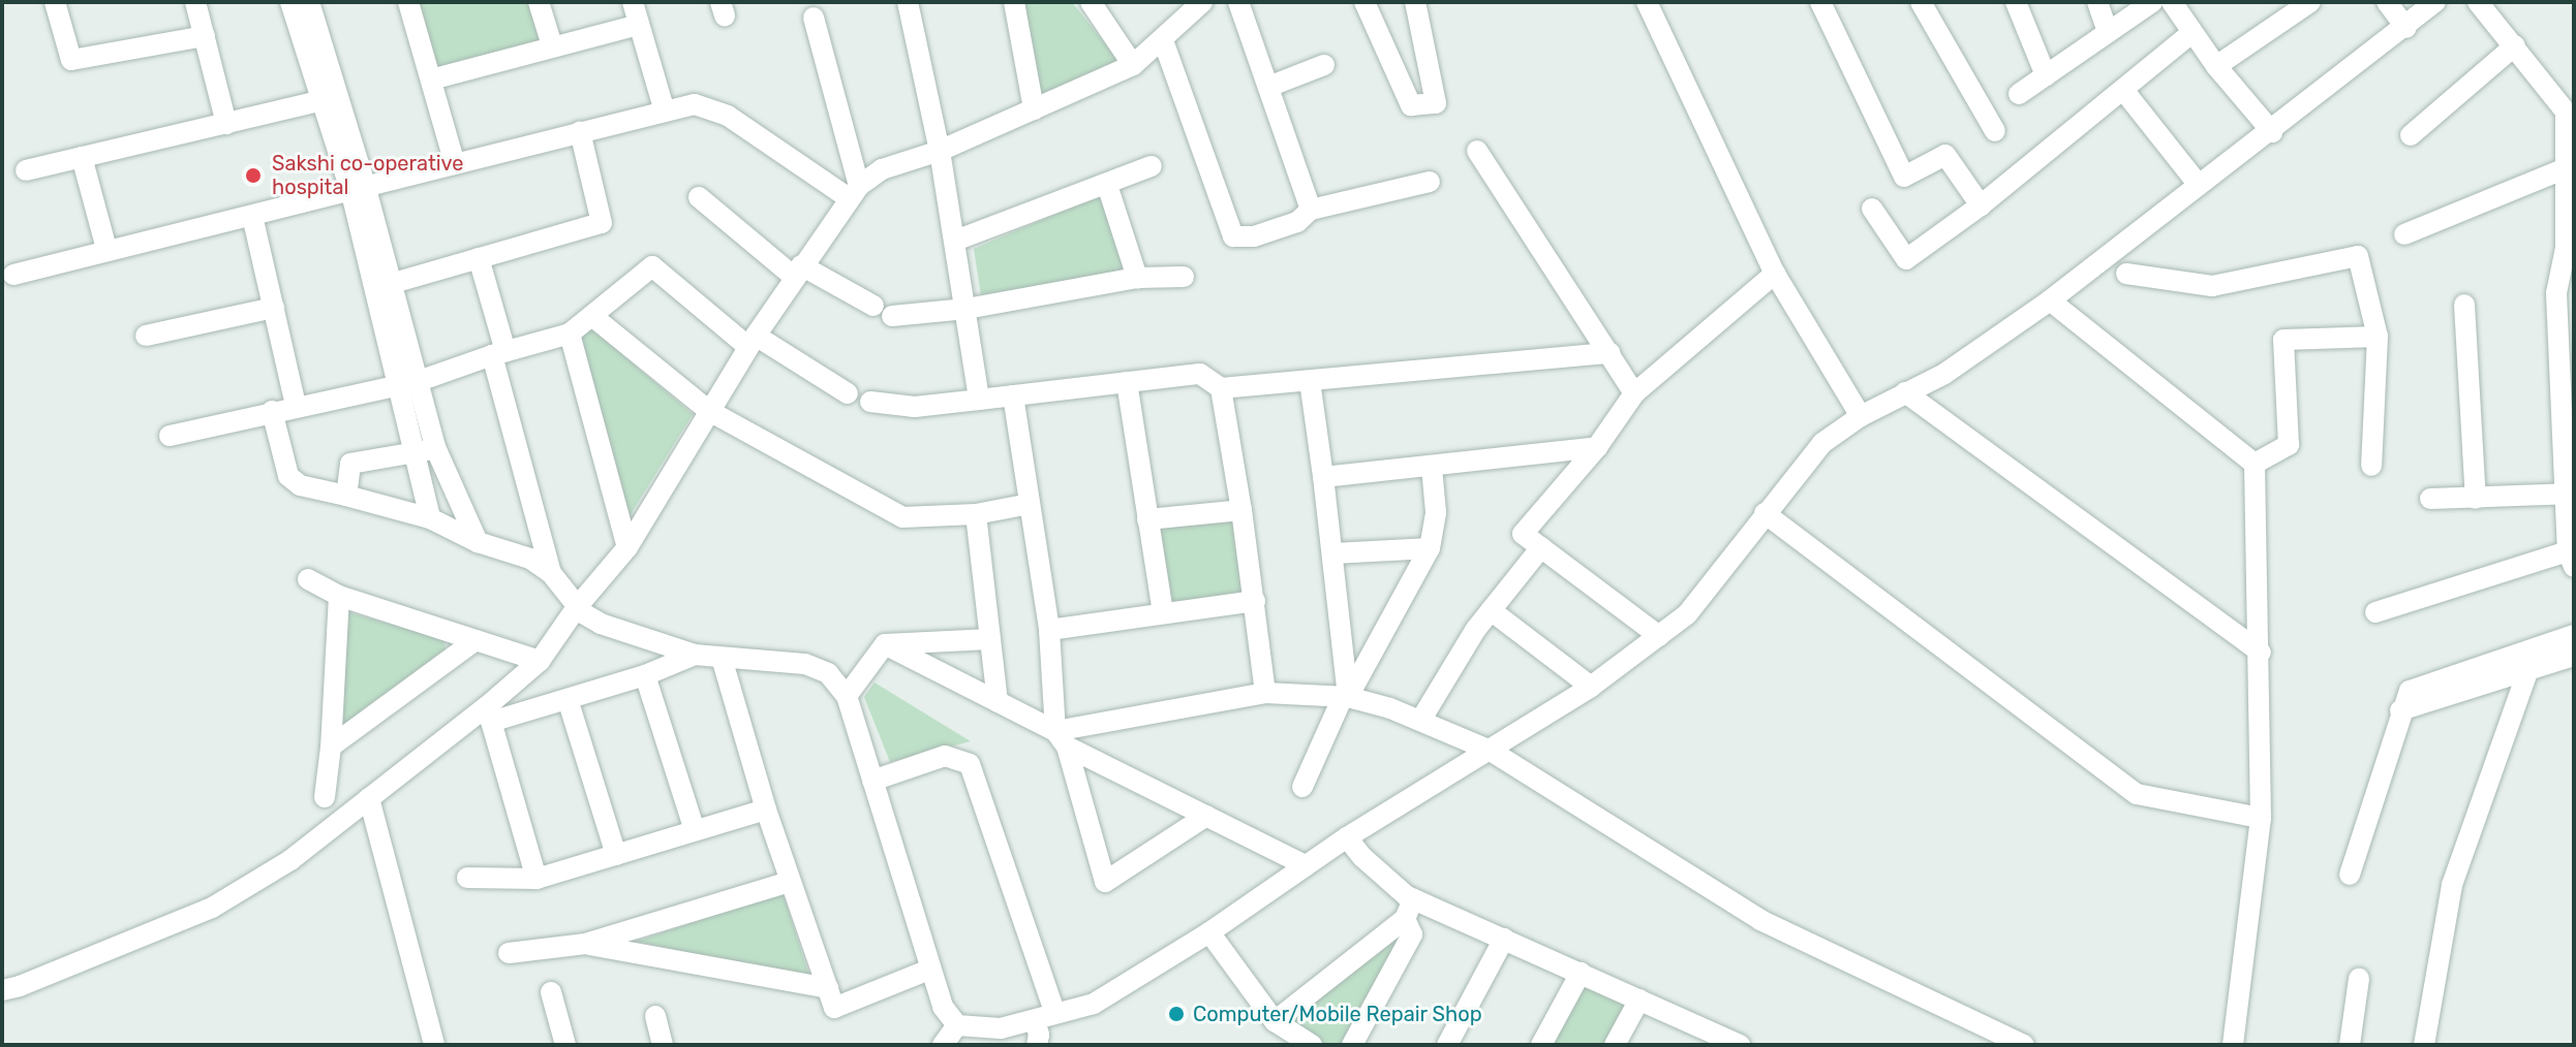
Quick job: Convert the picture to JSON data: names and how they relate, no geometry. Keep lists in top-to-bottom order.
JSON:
{
  "places": ["Sakshi co-operative hospital", "Computer/Mobile Repair Shop"]
}
